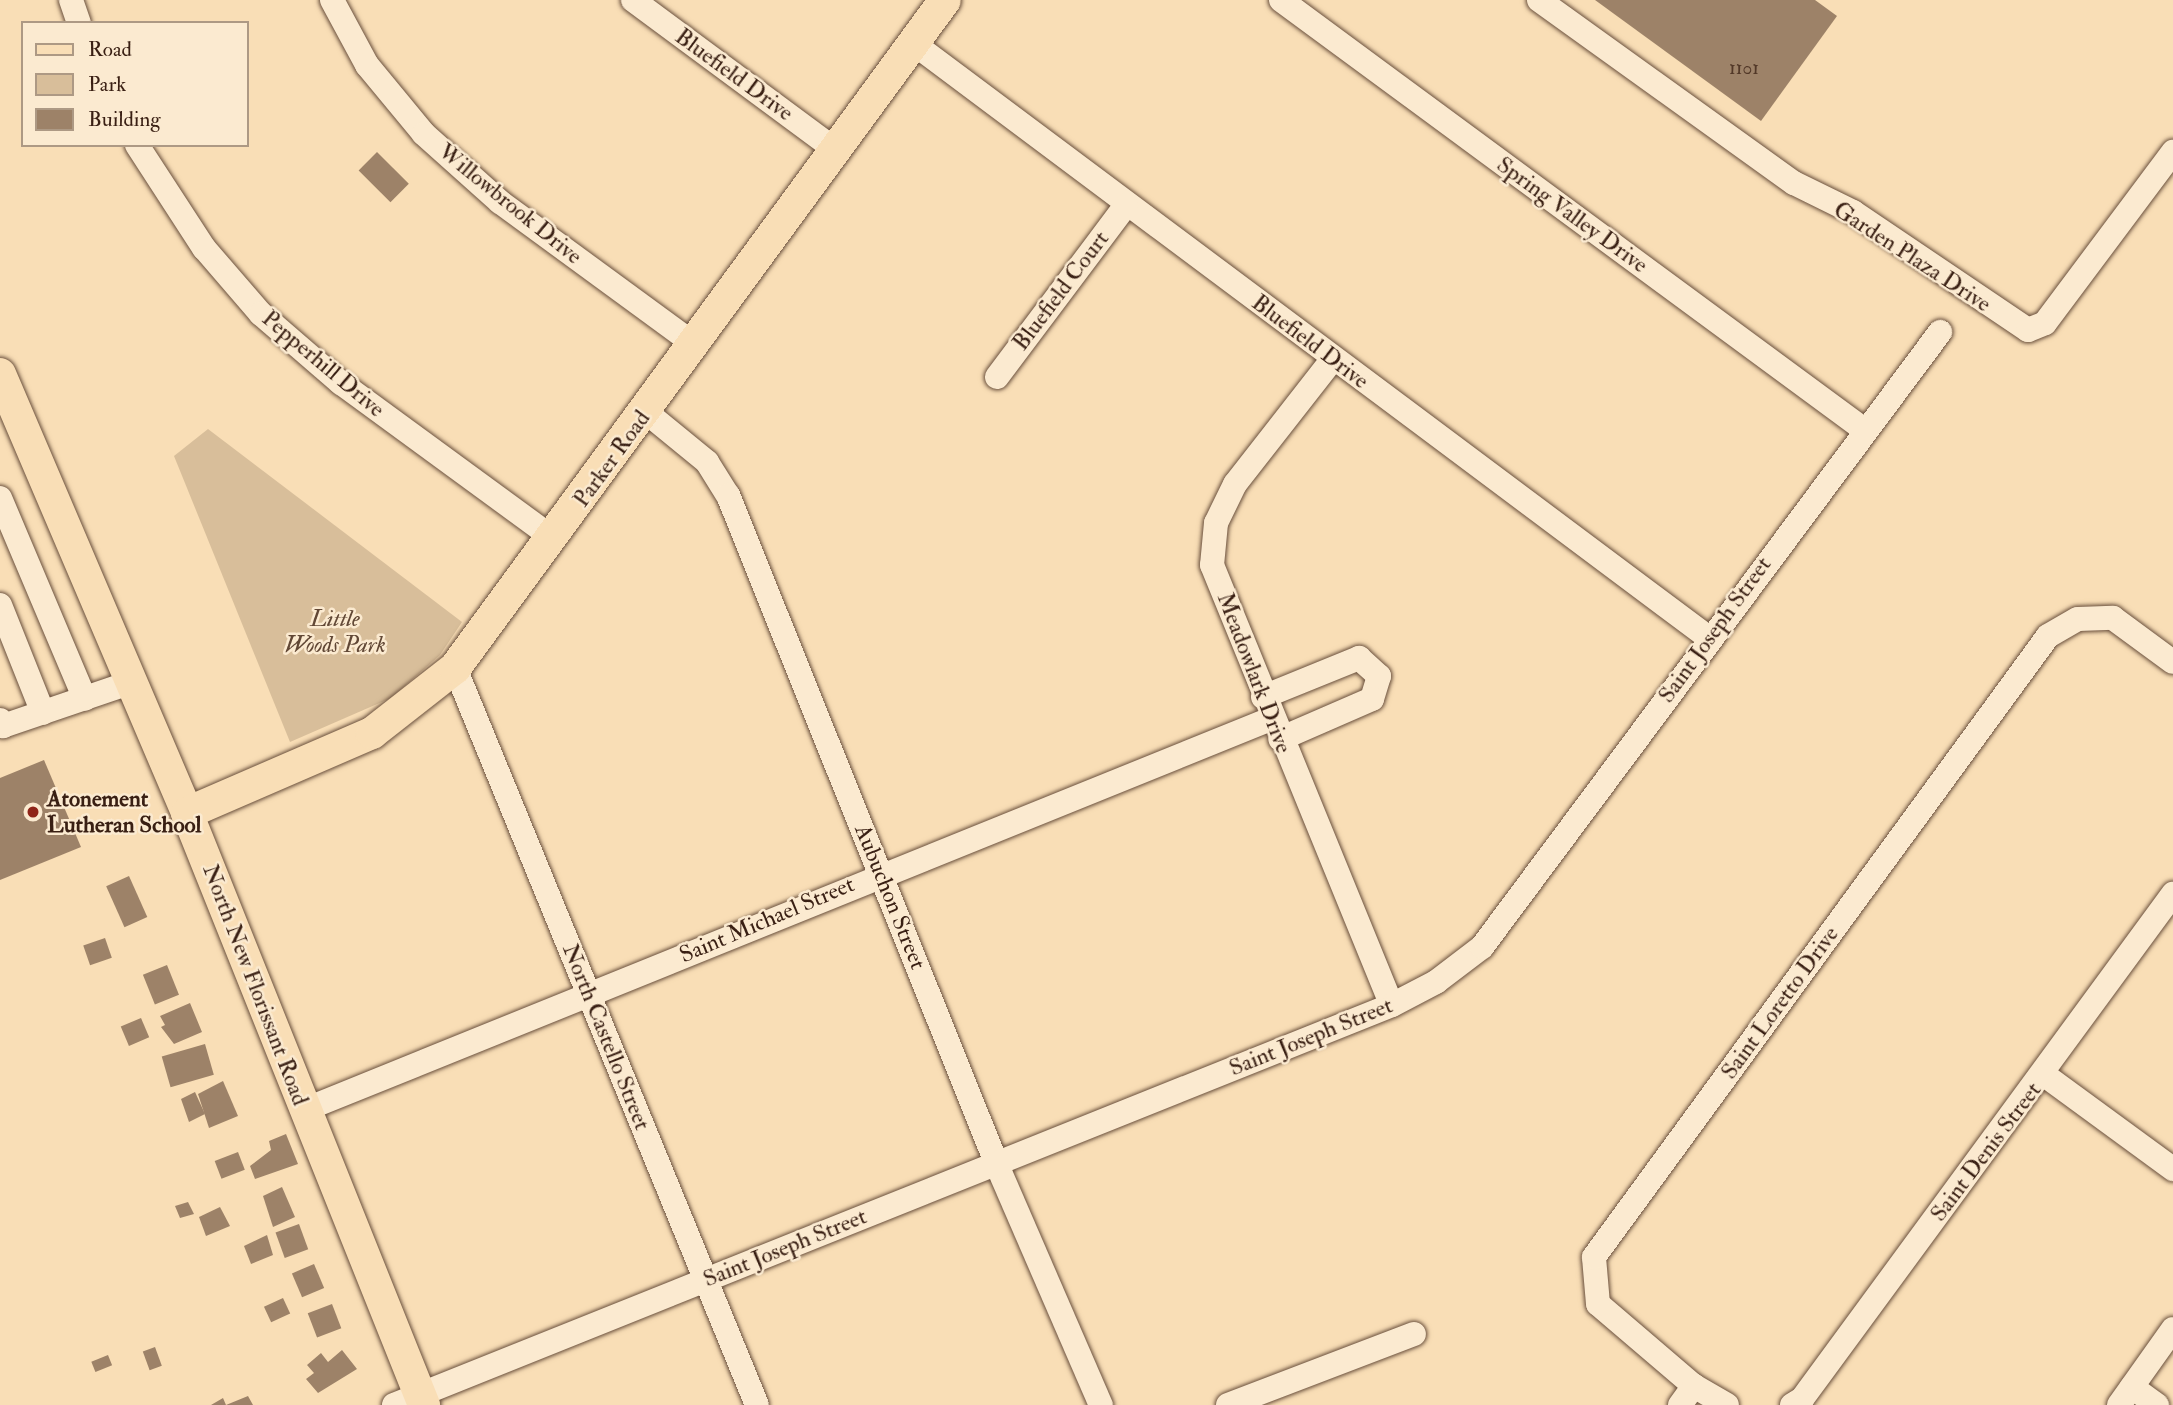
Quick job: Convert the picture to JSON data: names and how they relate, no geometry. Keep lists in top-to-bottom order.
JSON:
{
  "streets": {
    "main road": ["Parker Road", "North New Florissant Road"],
    "street": [
      "Bluefield Drive",
      "Willowbrook Drive",
      "Spring Valley Drive",
      "Garden Plaza Drive",
      "Bluefield Court",
      "Pepperhill Drive",
      "Saint Joseph Street",
      "Meadowlark Drive",
      "Aubuchon Street",
      "Saint Michael Street",
      "Saint Loretto Drive",
      "North Castello Street",
      "Saint Denis Street"
    ]
  },
  "crossings": [
    ["Bluefield Drive", "Bluefield Court"],
    ["Bluefield Drive", "Parker Road"],
    ["Bluefield Drive", "Saint Joseph Street"],
    ["Bluefield Drive", "Meadowlark Drive"],
    ["Willowbrook Drive", "Parker Road"],
    ["Spring Valley Drive", "Saint Joseph Street"],
    ["Pepperhill Drive", "Parker Road"],
    ["Parker Road", "Aubuchon Street"],
    ["Parker Road", "North New Florissant Road"],
    ["Parker Road", "North Castello Street"],
    ["Saint Joseph Street", "Meadowlark Drive"],
    ["Saint Joseph Street", "Aubuchon Street"],
    ["Saint Joseph Street", "North New Florissant Road"],
    ["Saint Joseph Street", "North Castello Street"],
    ["Meadowlark Drive", "Saint Michael Street"],
    ["Aubuchon Street", "Saint Michael Street"],
    ["Saint Michael Street", "North New Florissant Road"],
    ["Saint Michael Street", "North Castello Street"]
  ],
  "parks": ["Little Woods Park"],
  "places": ["Atonement Lutheran School"],
  "house_numbers": ["1101"],
  "legend": ["Road", "Park", "Building"]
}
